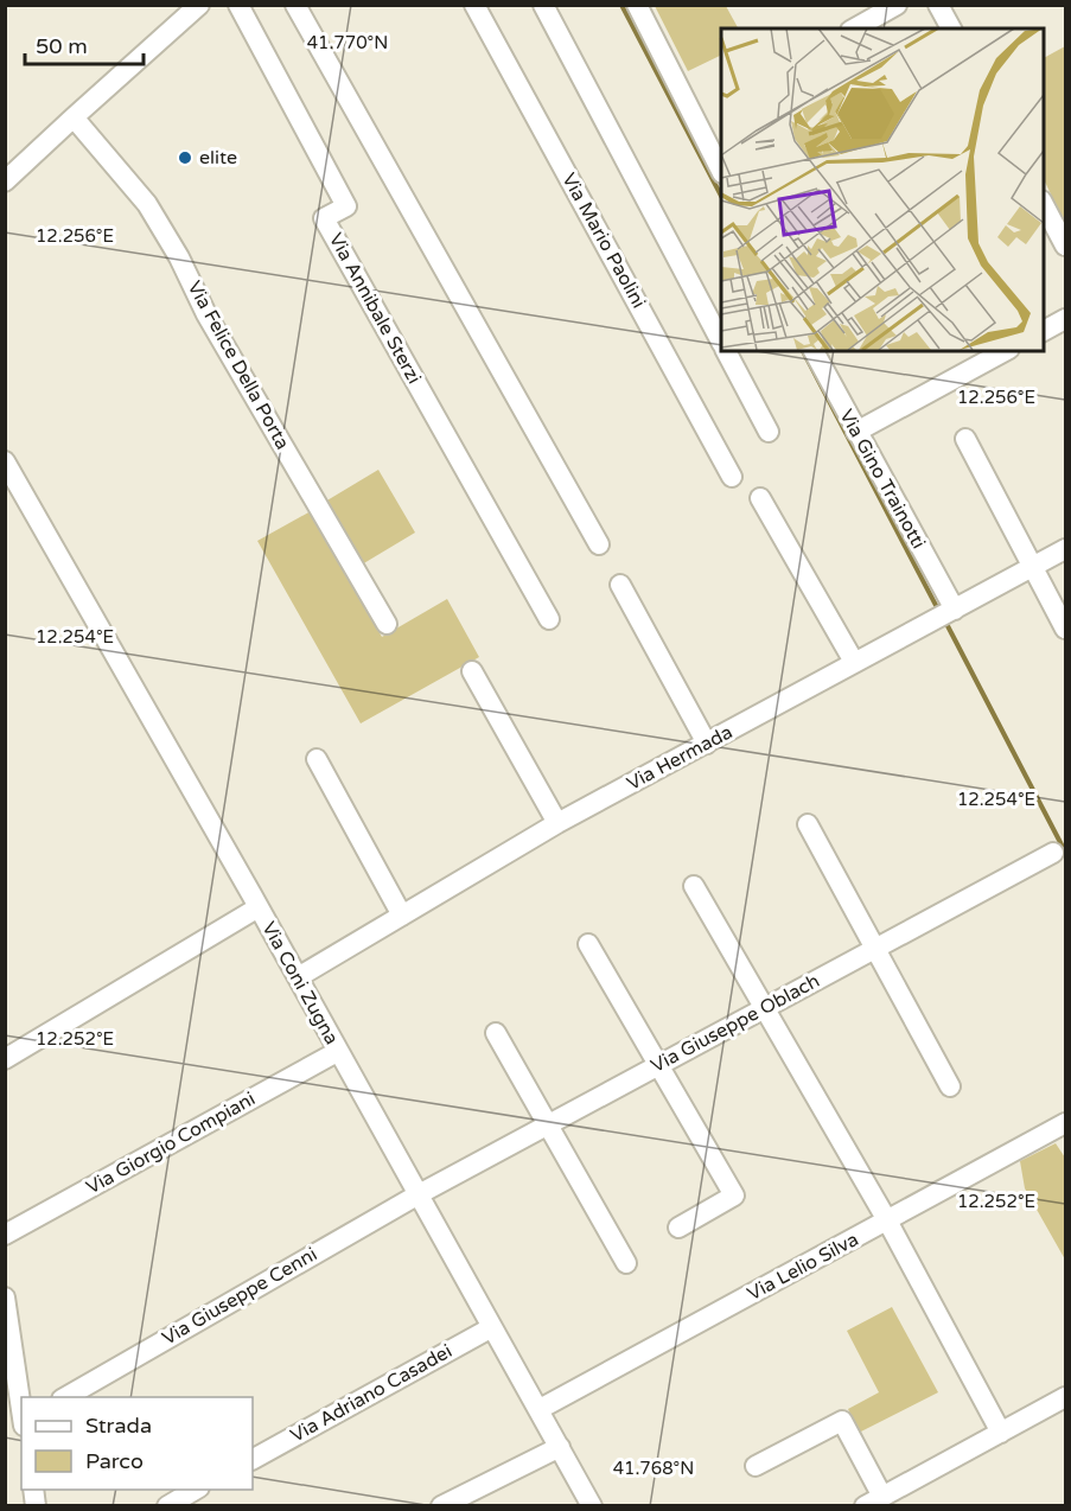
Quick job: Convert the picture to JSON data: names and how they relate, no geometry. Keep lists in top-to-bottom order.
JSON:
{
  "streets": {
    "street": [
      "Via Mario Paolini",
      "Via Annibale Sterzi",
      "Via Felice Della Porta",
      "Via Gino Trainotti",
      "Via Hermada",
      "Via Coni Zugna",
      "Via Giuseppe Oblach",
      "Via Giorgio Compiani",
      "Via Lelio Silva",
      "Via Giuseppe Cenni",
      "Via Adriano Casadei"
    ]
  },
  "crossings": [
    ["Via Gino Trainotti", "Via Hermada"],
    ["Via Hermada", "Via Coni Zugna"],
    ["Via Coni Zugna", "Via Giuseppe Oblach"],
    ["Via Coni Zugna", "Via Giorgio Compiani"],
    ["Via Coni Zugna", "Via Lelio Silva"],
    ["Via Coni Zugna", "Via Giuseppe Cenni"],
    ["Via Coni Zugna", "Via Adriano Casadei"],
    ["Via Giuseppe Oblach", "Via Giuseppe Cenni"]
  ],
  "places": ["elite"],
  "legend": ["Strada", "Parco"],
  "scale_bar": "50 m",
  "coordinates": [
    "41.770°N",
    "12.256°E",
    "12.254°E",
    "12.252°E",
    "41.768°N"
  ]
}
